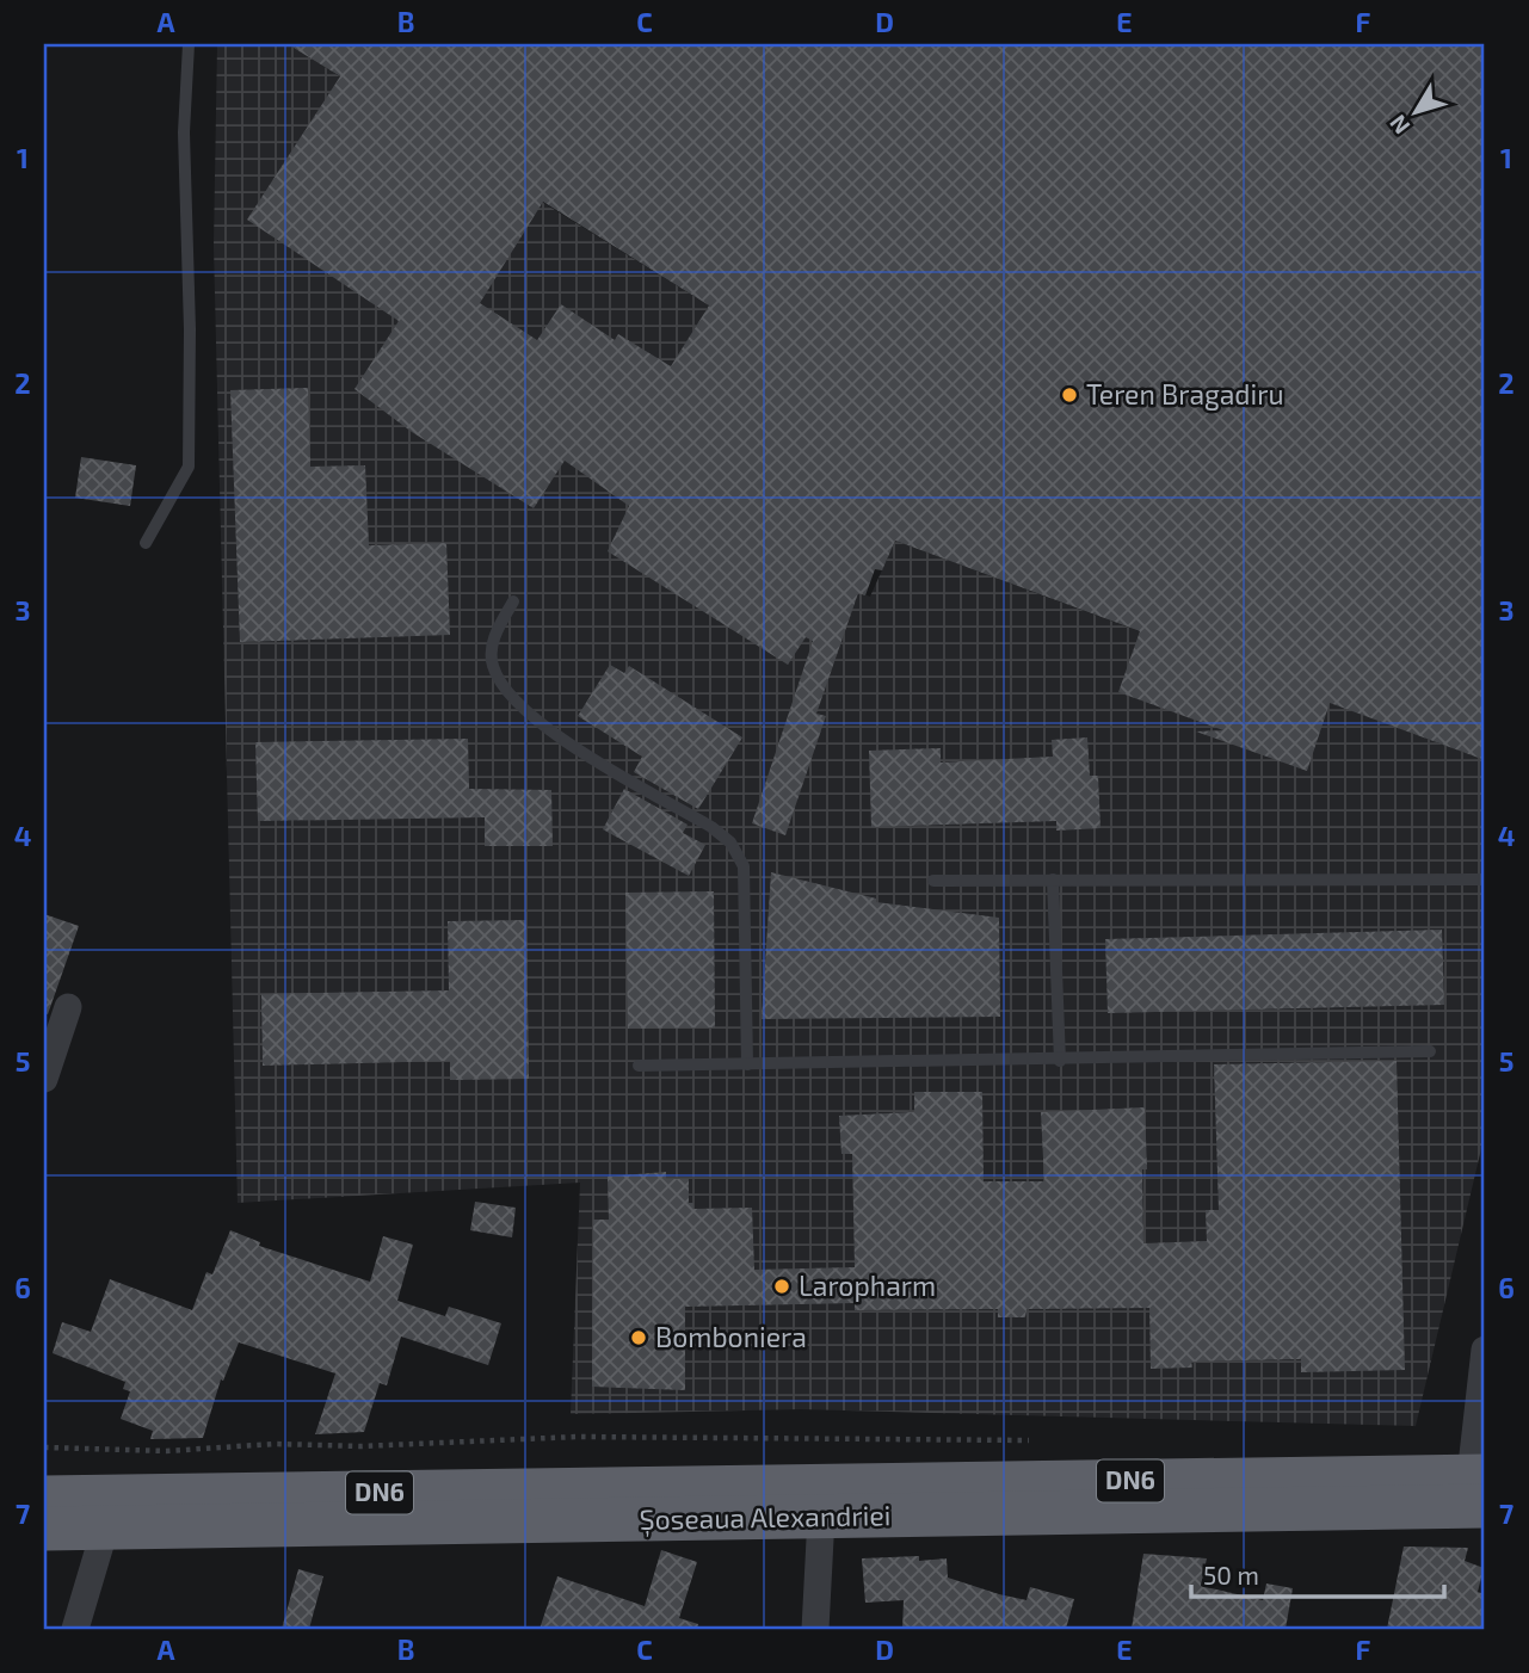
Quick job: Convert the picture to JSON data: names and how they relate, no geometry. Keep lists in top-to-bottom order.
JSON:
{
  "streets": {
    "highway": ["DN6", "Șoseaua Alexandriei"]
  },
  "places": ["Teren Bragadiru", "Laropharm", "Bomboniera"],
  "scale_bar": "50 m",
  "north": "bottom left",
  "grid": {
    "columns": [
      "A",
      "B",
      "C",
      "D",
      "E",
      "F"
    ],
    "rows": [
      "1",
      "2",
      "3",
      "4",
      "5",
      "6",
      "7"
    ]
  }
}
